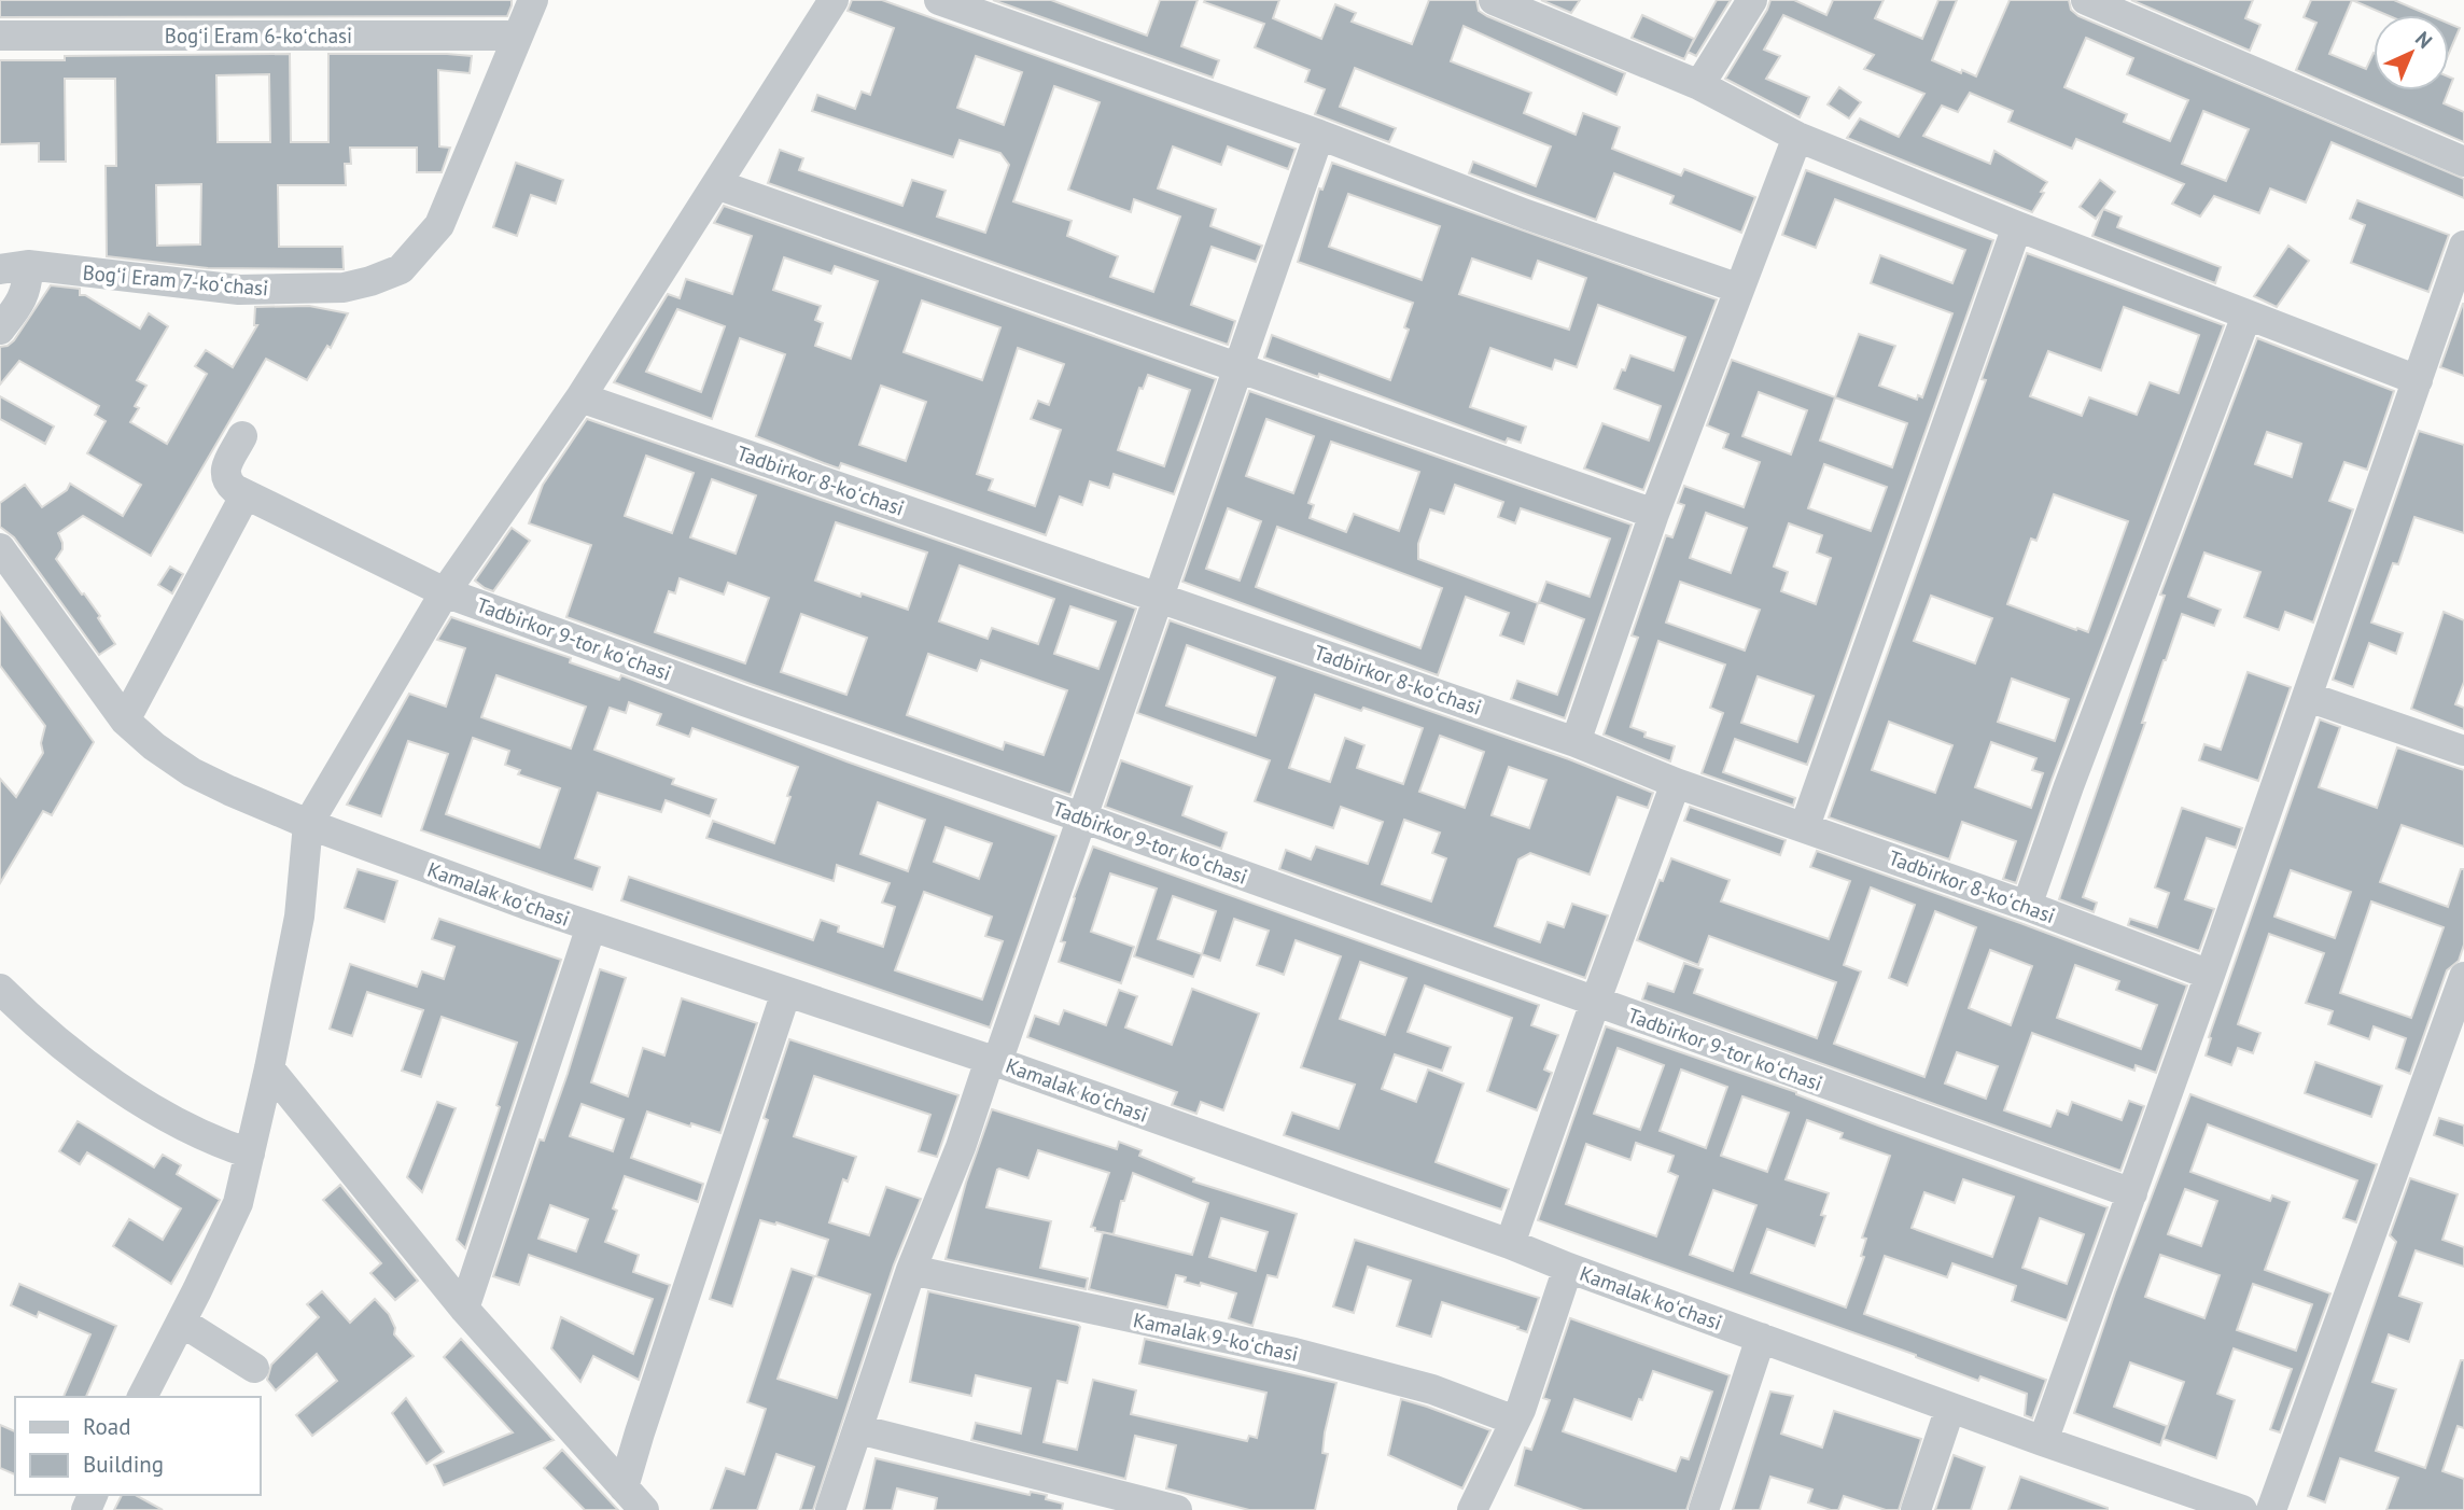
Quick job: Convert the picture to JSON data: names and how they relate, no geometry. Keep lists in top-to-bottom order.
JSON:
{
  "streets": {
    "street": [
      "Bogʻi Eram 6-koʻchasi",
      "Bogʻi Eram 7-koʻchasi",
      "Tadbirkor 8-koʻchasi",
      "Tadbirkor 9-tor koʻchasi",
      "Kamalak koʻchasi",
      "Kamalak 9-koʻchasi"
    ]
  },
  "crossings": [
    ["Bogʻi Eram 6-koʻchasi", "Bogʻi Eram 7-koʻchasi"]
  ],
  "legend": ["Road", "Building"],
  "north": "top right"
}
